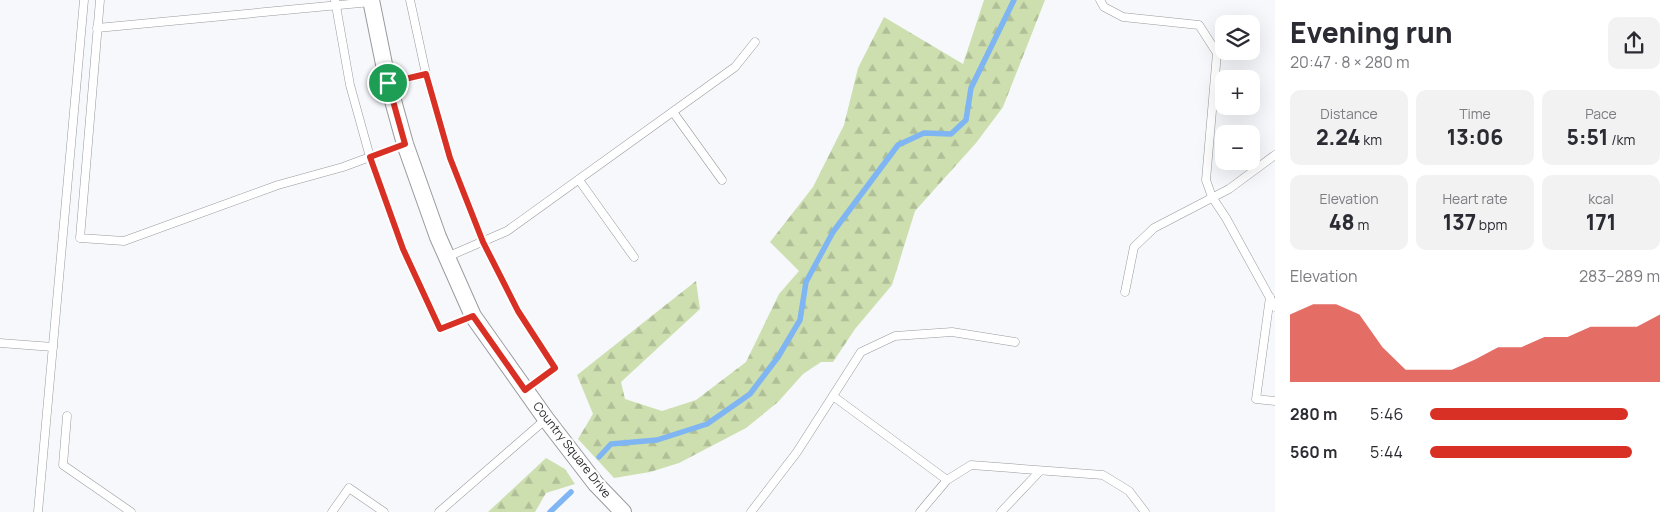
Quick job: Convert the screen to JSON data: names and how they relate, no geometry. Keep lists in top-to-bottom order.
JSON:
{
  "streets": {
    "street": ["Country Square Drive"]
  },
  "page": {
    "heading": ["Evening run", "20:47 · 8 × 280 m"],
    "map_buttons": ["+", "−"],
    "stats": [
      ["Distance", "2.24 km"],
      ["Time", "13:06"],
      ["Pace", "5:51 /km"],
      ["Elevation", "48 m"],
      ["Heart rate", "137 bpm"],
      ["kcal", "171"]
    ],
    "chart": ["Elevation", "283–289 m"],
    "list": [
      {
        "name": "280 m",
        "note": "5:46"
      },
      {
        "name": "560 m",
        "note": "5:44"
      }
    ]
  }
}
